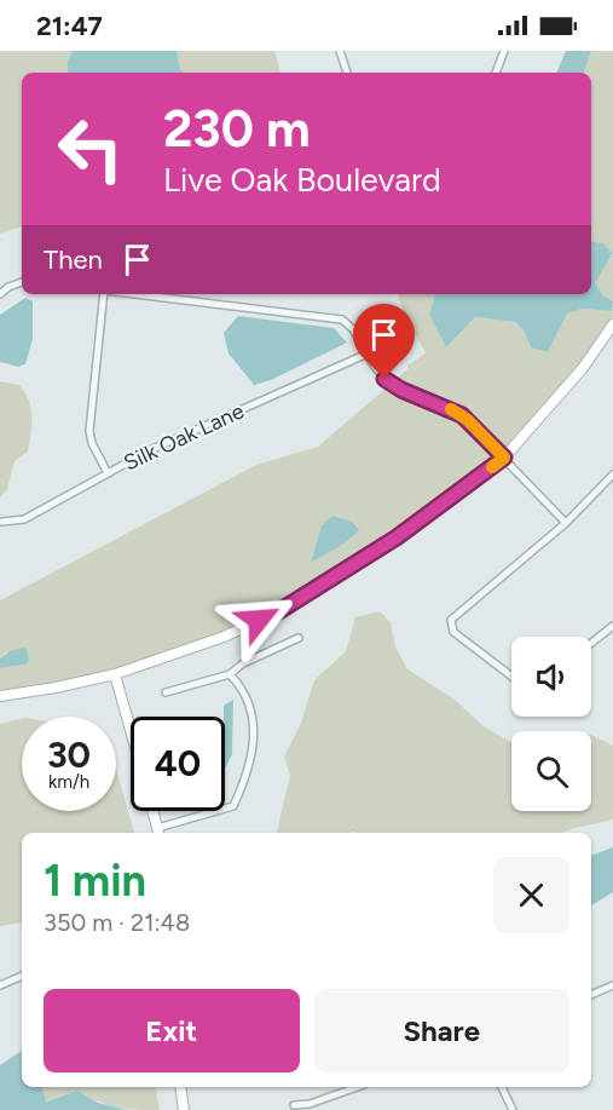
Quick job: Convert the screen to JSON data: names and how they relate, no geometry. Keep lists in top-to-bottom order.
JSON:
{
  "streets": {
    "street": ["Silk Oak Lane"]
  },
  "page": {
    "status": "21:47",
    "turn": ["230 m", "Live Oak Boulevard"],
    "then": "Then",
    "speed": "30 km/h",
    "limit": "40",
    "heading": ["1 min", "350 m · 21:48"],
    "buttons": ["Exit", "Share"]
  }
}
